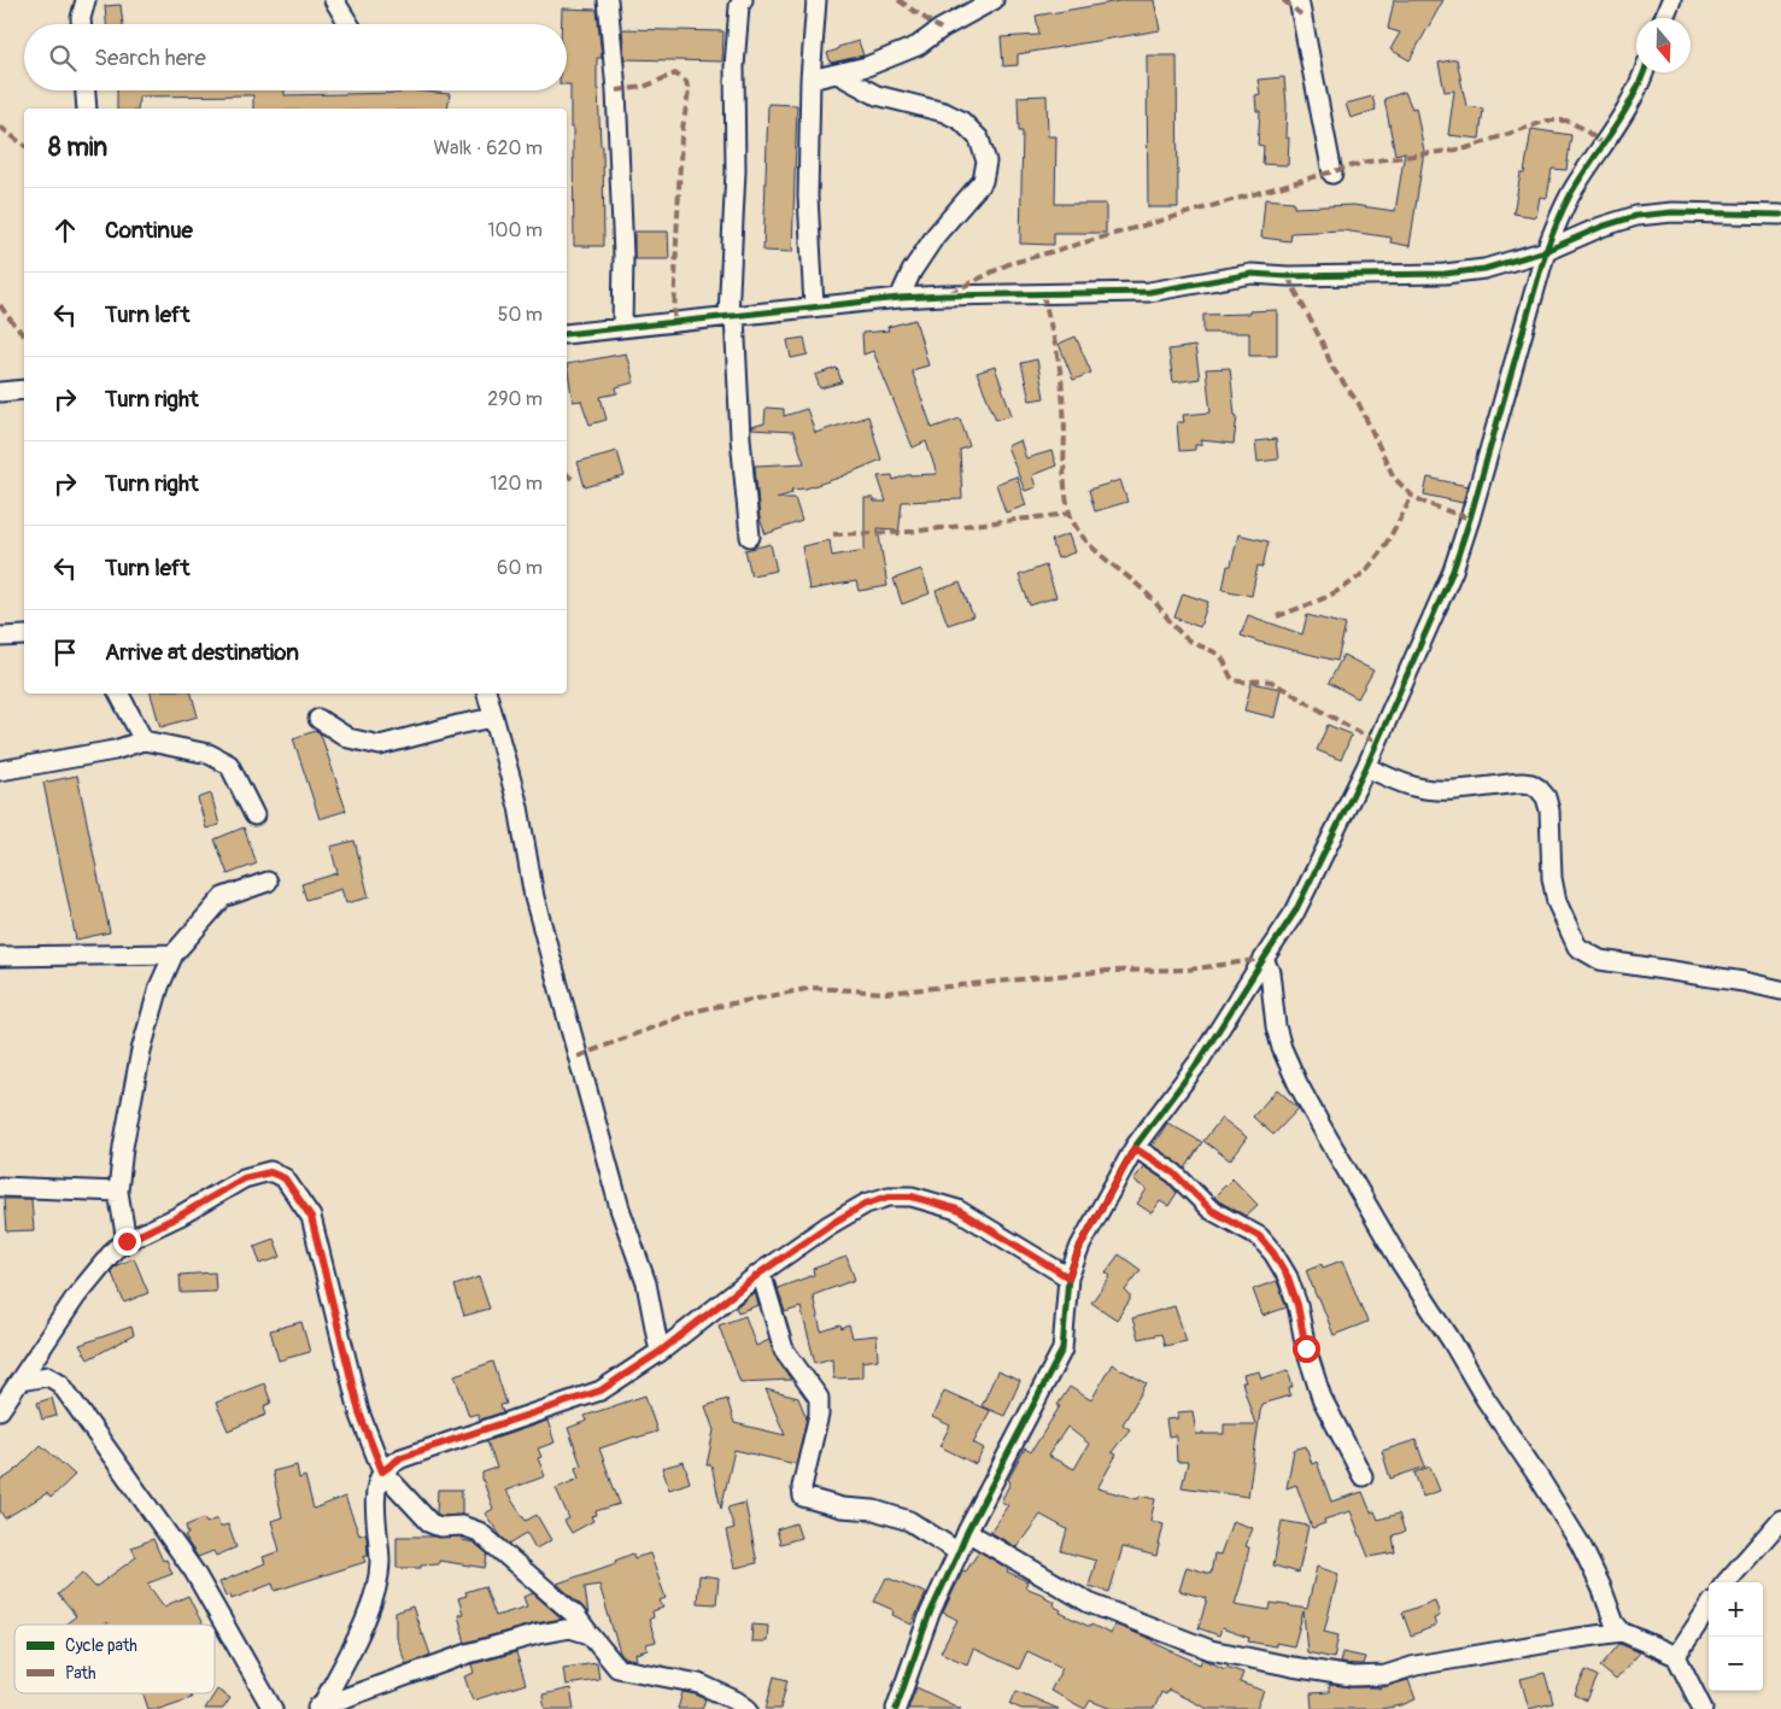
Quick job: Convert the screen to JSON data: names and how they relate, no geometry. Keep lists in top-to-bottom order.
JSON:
{
  "legend": ["Cycle path", "Path"],
  "north": "bottom",
  "page": {
    "search": "Search here",
    "heading": ["8 min", "Walk · 620 m"],
    "list": [
      ["Continue", "100 m"],
      ["Turn left", "50 m"],
      ["Turn right", "290 m"],
      ["Turn right", "120 m"],
      ["Turn left", "60 m"],
      "Arrive at destination"
    ],
    "map_buttons": ["+", "−"]
  }
}
